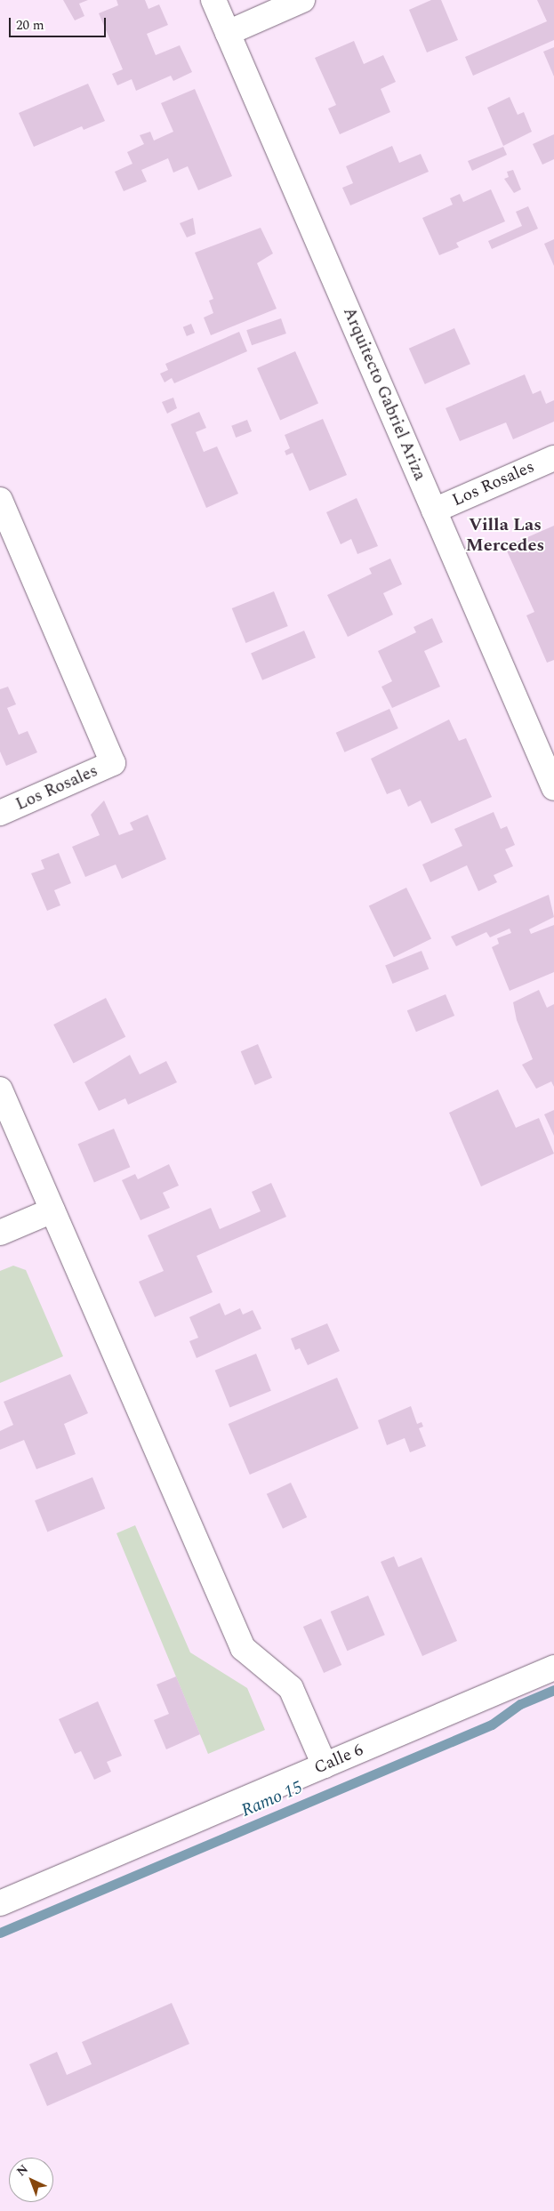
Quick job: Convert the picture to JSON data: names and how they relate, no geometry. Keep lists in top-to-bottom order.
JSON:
{
  "streets": {
    "street": ["Arquitecto Gabriel Ariza", "Los Rosales", "Calle 6"]
  },
  "crossings": [
    ["Arquitecto Gabriel Ariza", "Los Rosales"]
  ],
  "districts": ["Villa Las Mercedes"],
  "water": ["Ramo 15"],
  "scale_bar": "20 m",
  "north": "top left"
}
